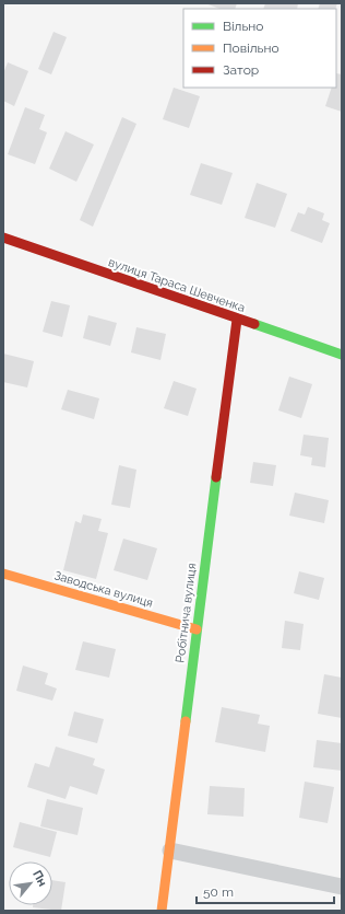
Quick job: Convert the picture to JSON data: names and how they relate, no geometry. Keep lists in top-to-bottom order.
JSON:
{
  "streets": {
    "street": ["вулиця Тараса Шевченка", "Заводська вулиця", "Робітнича вулиця"]
  },
  "crossings": [
    ["вулиця Тараса Шевченка", "Робітнича вулиця"],
    ["Заводська вулиця", "Робітнича вулиця"]
  ],
  "legend": ["Вільно", "Повільно", "Затор"],
  "scale_bar": "50 m",
  "north": "top right"
}
